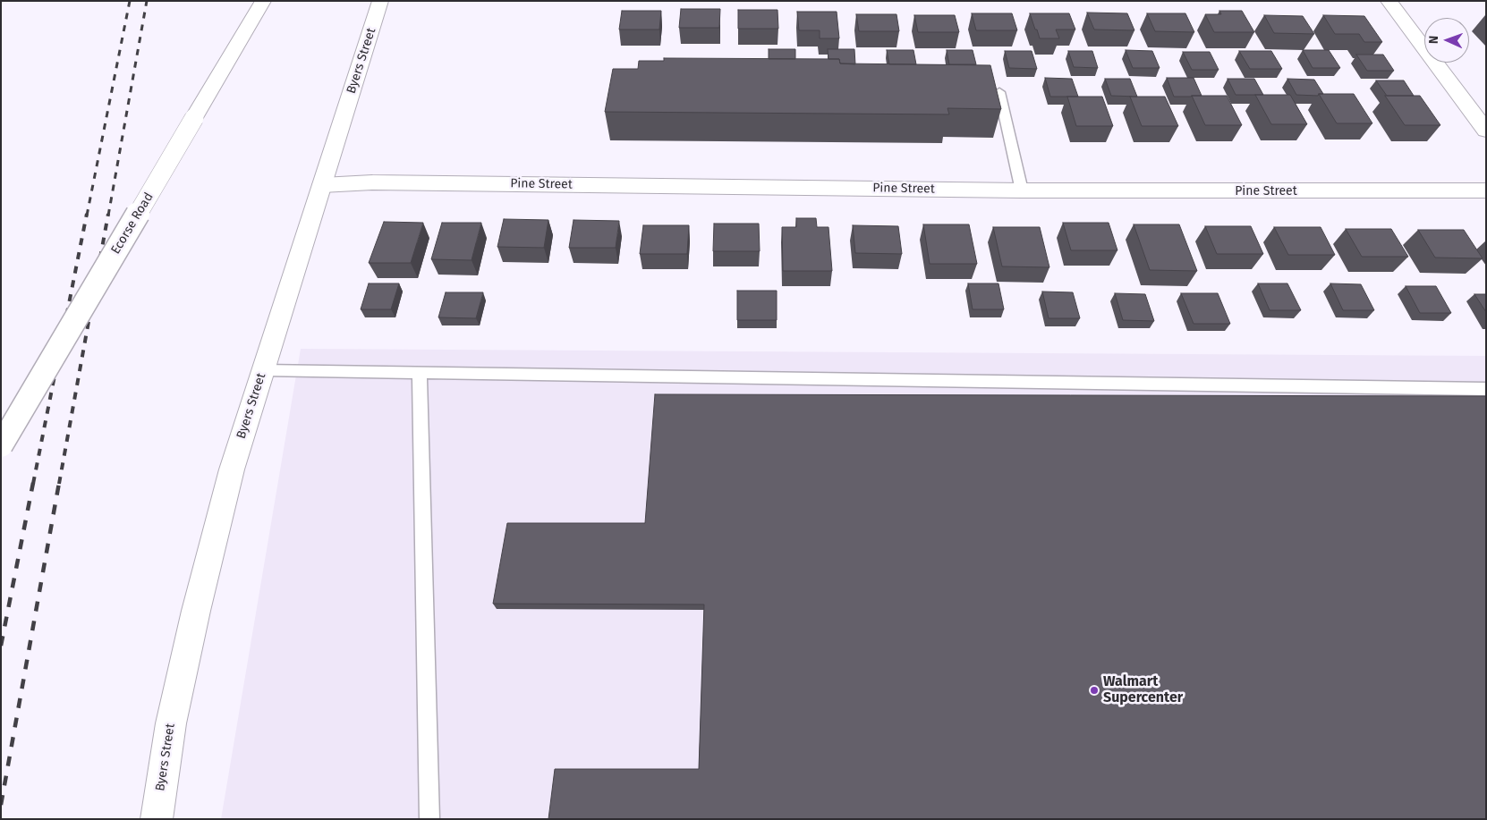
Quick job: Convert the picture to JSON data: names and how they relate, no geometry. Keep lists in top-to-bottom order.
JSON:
{
  "streets": {
    "street": ["Byers Street", "Pine Street", "Ecorse Road"]
  },
  "crossings": [
    ["Byers Street", "Pine Street"]
  ],
  "places": ["Walmart Supercenter"],
  "north": "left"
}
